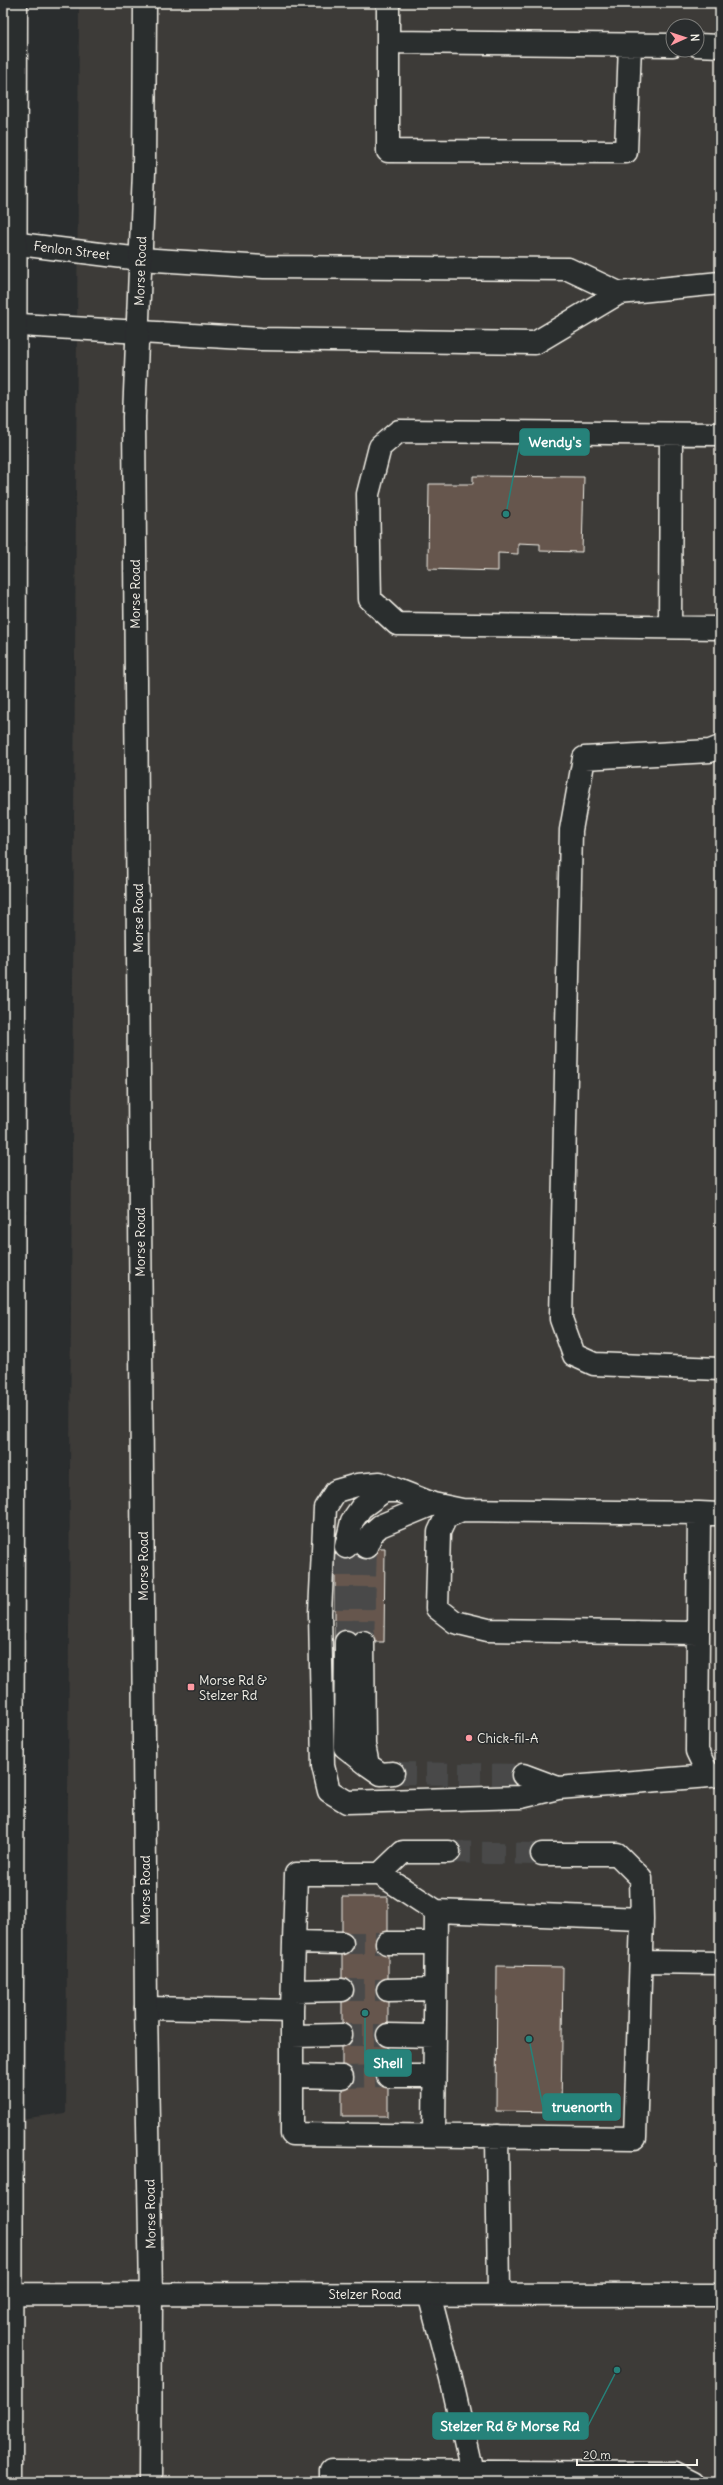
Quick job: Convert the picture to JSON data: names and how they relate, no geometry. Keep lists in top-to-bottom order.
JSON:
{
  "streets": {
    "main road": ["Fenlon Street", "Morse Road", "Stelzer Road"]
  },
  "crossings": [
    ["Fenlon Street", "Morse Road"],
    ["Morse Road", "Stelzer Road"]
  ],
  "places": {
    "other": [
      "Wendy's",
      "Chick-fil-A",
      "Shell",
      "truenorth",
      "Stelzer Rd & Morse Rd"
    ],
    "transit": ["Morse Rd & Stelzer Rd"]
  },
  "scale_bar": "20 m",
  "north": "right"
}
